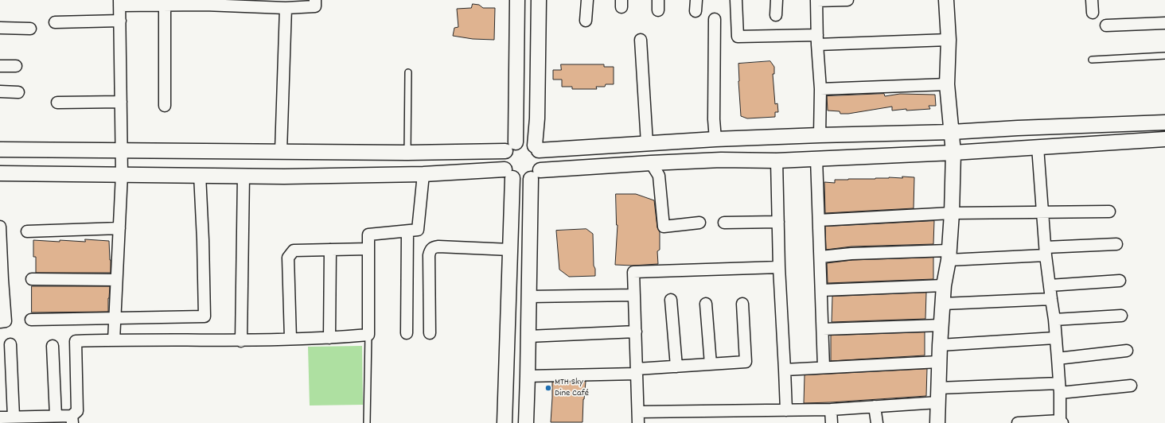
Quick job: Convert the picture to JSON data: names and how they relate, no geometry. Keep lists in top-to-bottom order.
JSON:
{
  "places": ["MTH Sky Dine Café"]
}
